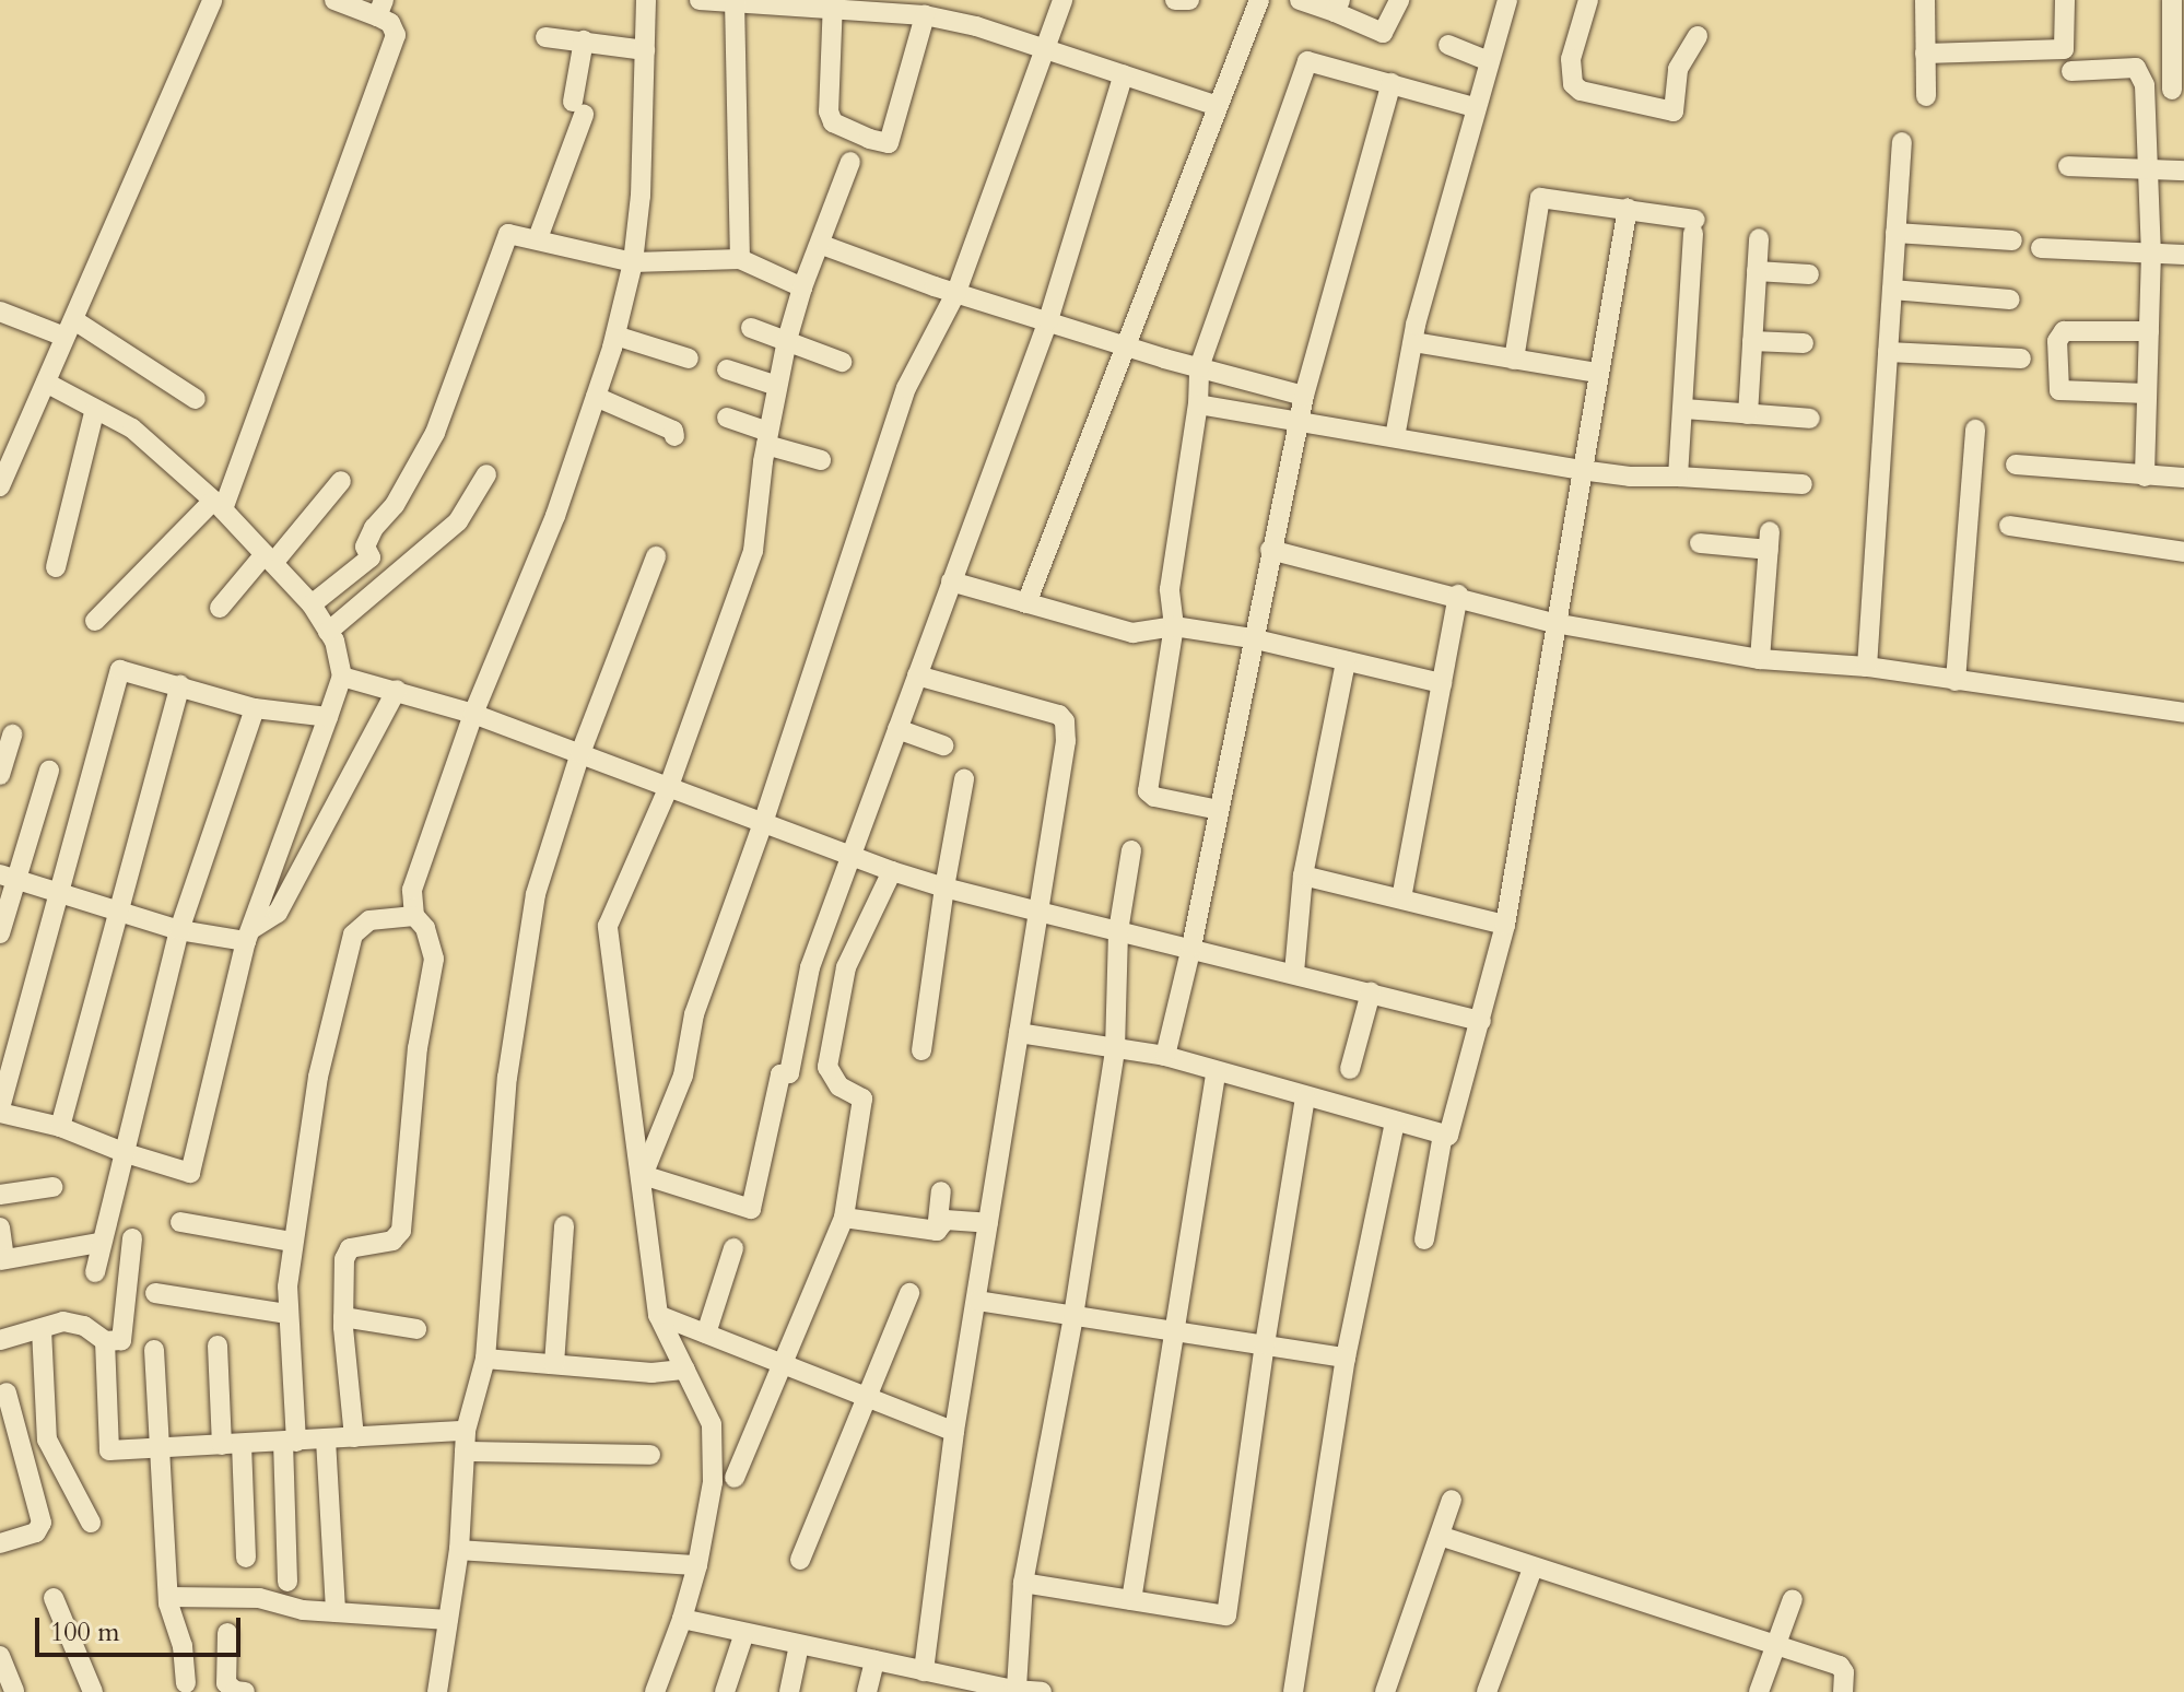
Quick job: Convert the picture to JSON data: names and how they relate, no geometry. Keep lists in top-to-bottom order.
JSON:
{
  "scale_bar": "100 m"
}
